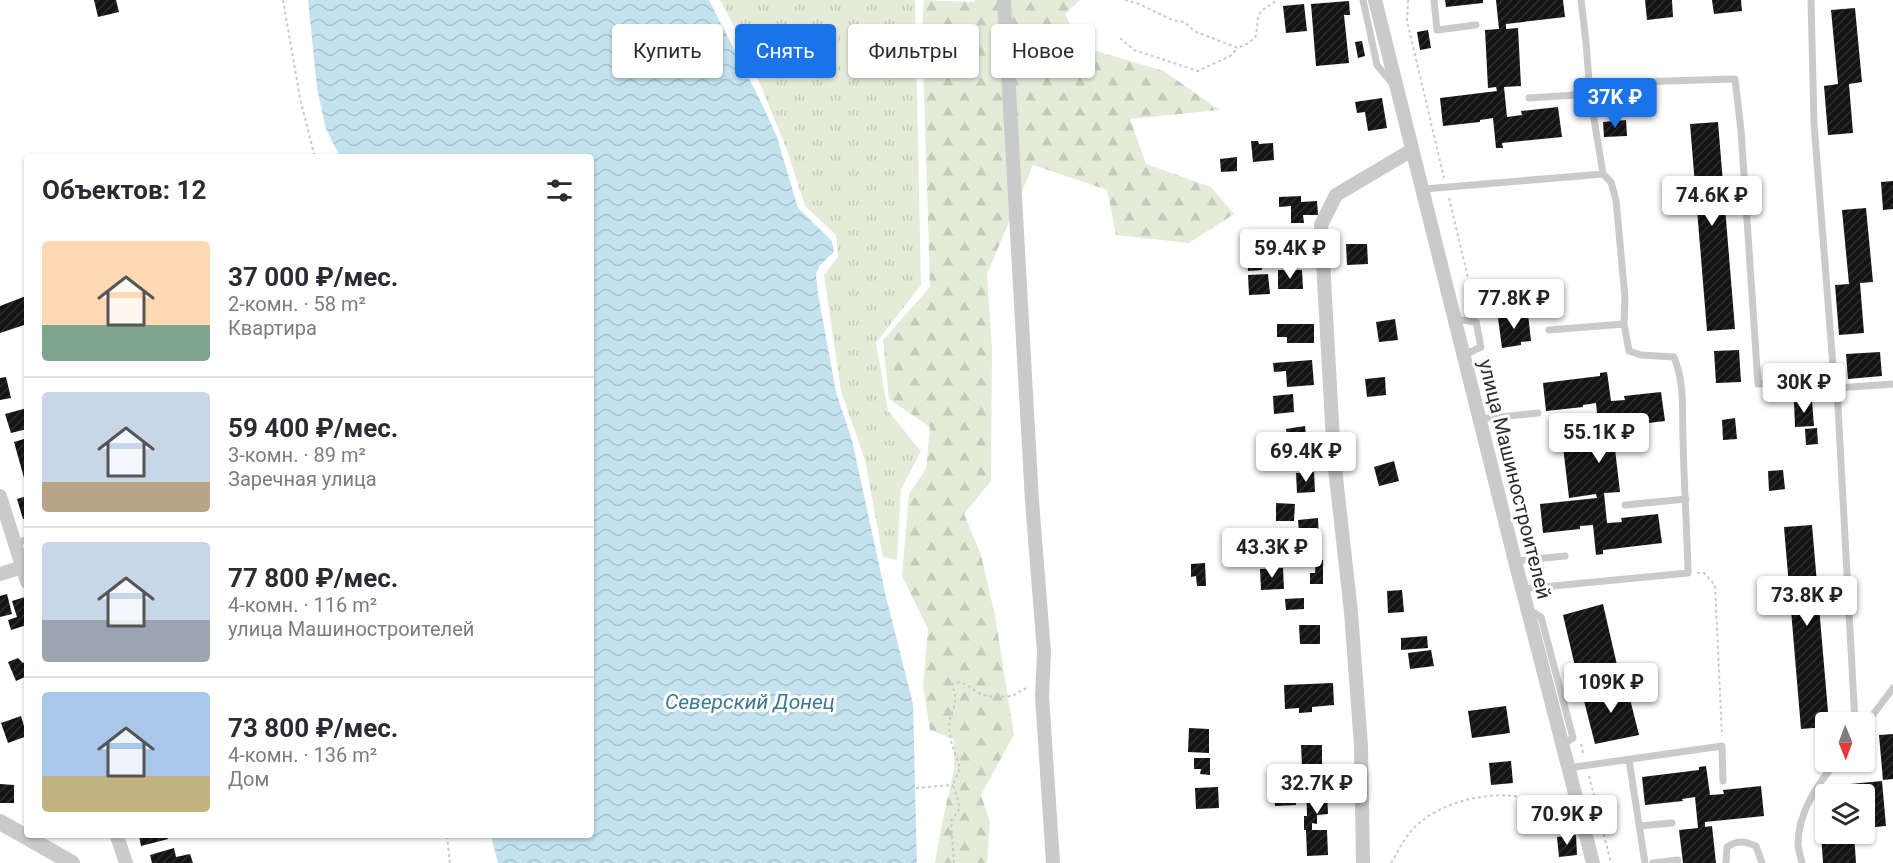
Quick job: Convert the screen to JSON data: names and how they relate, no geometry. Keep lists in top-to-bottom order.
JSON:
{
  "streets": {
    "street": ["улица Машиностроителей"]
  },
  "water": ["Северский Донец"],
  "north": "bottom",
  "page": {
    "chip": [
      "Купить",
      "Снять",
      "Фильтры",
      "Новое"
    ],
    "price": [
      "37K ₽",
      "74.6K ₽",
      "59.4K ₽",
      "77.8K ₽",
      "30K ₽",
      "55.1K ₽",
      "69.4K ₽",
      "43.3K ₽",
      "73.8K ₽",
      "109K ₽",
      "32.7K ₽",
      "70.9K ₽"
    ],
    "heading": "Объектов: 12",
    "list": [
      {
        "name": "37 000 ₽/мес.",
        "note": "2-комн. · 58 m² · Квартира"
      },
      {
        "name": "59 400 ₽/мес.",
        "note": "3-комн. · 89 m² · Заречная улица"
      },
      {
        "name": "77 800 ₽/мес.",
        "note": "4-комн. · 116 m² · улица Машиностроителей"
      },
      {
        "name": "73 800 ₽/мес.",
        "note": "4-комн. · 136 m² · Дом"
      }
    ]
  }
}
